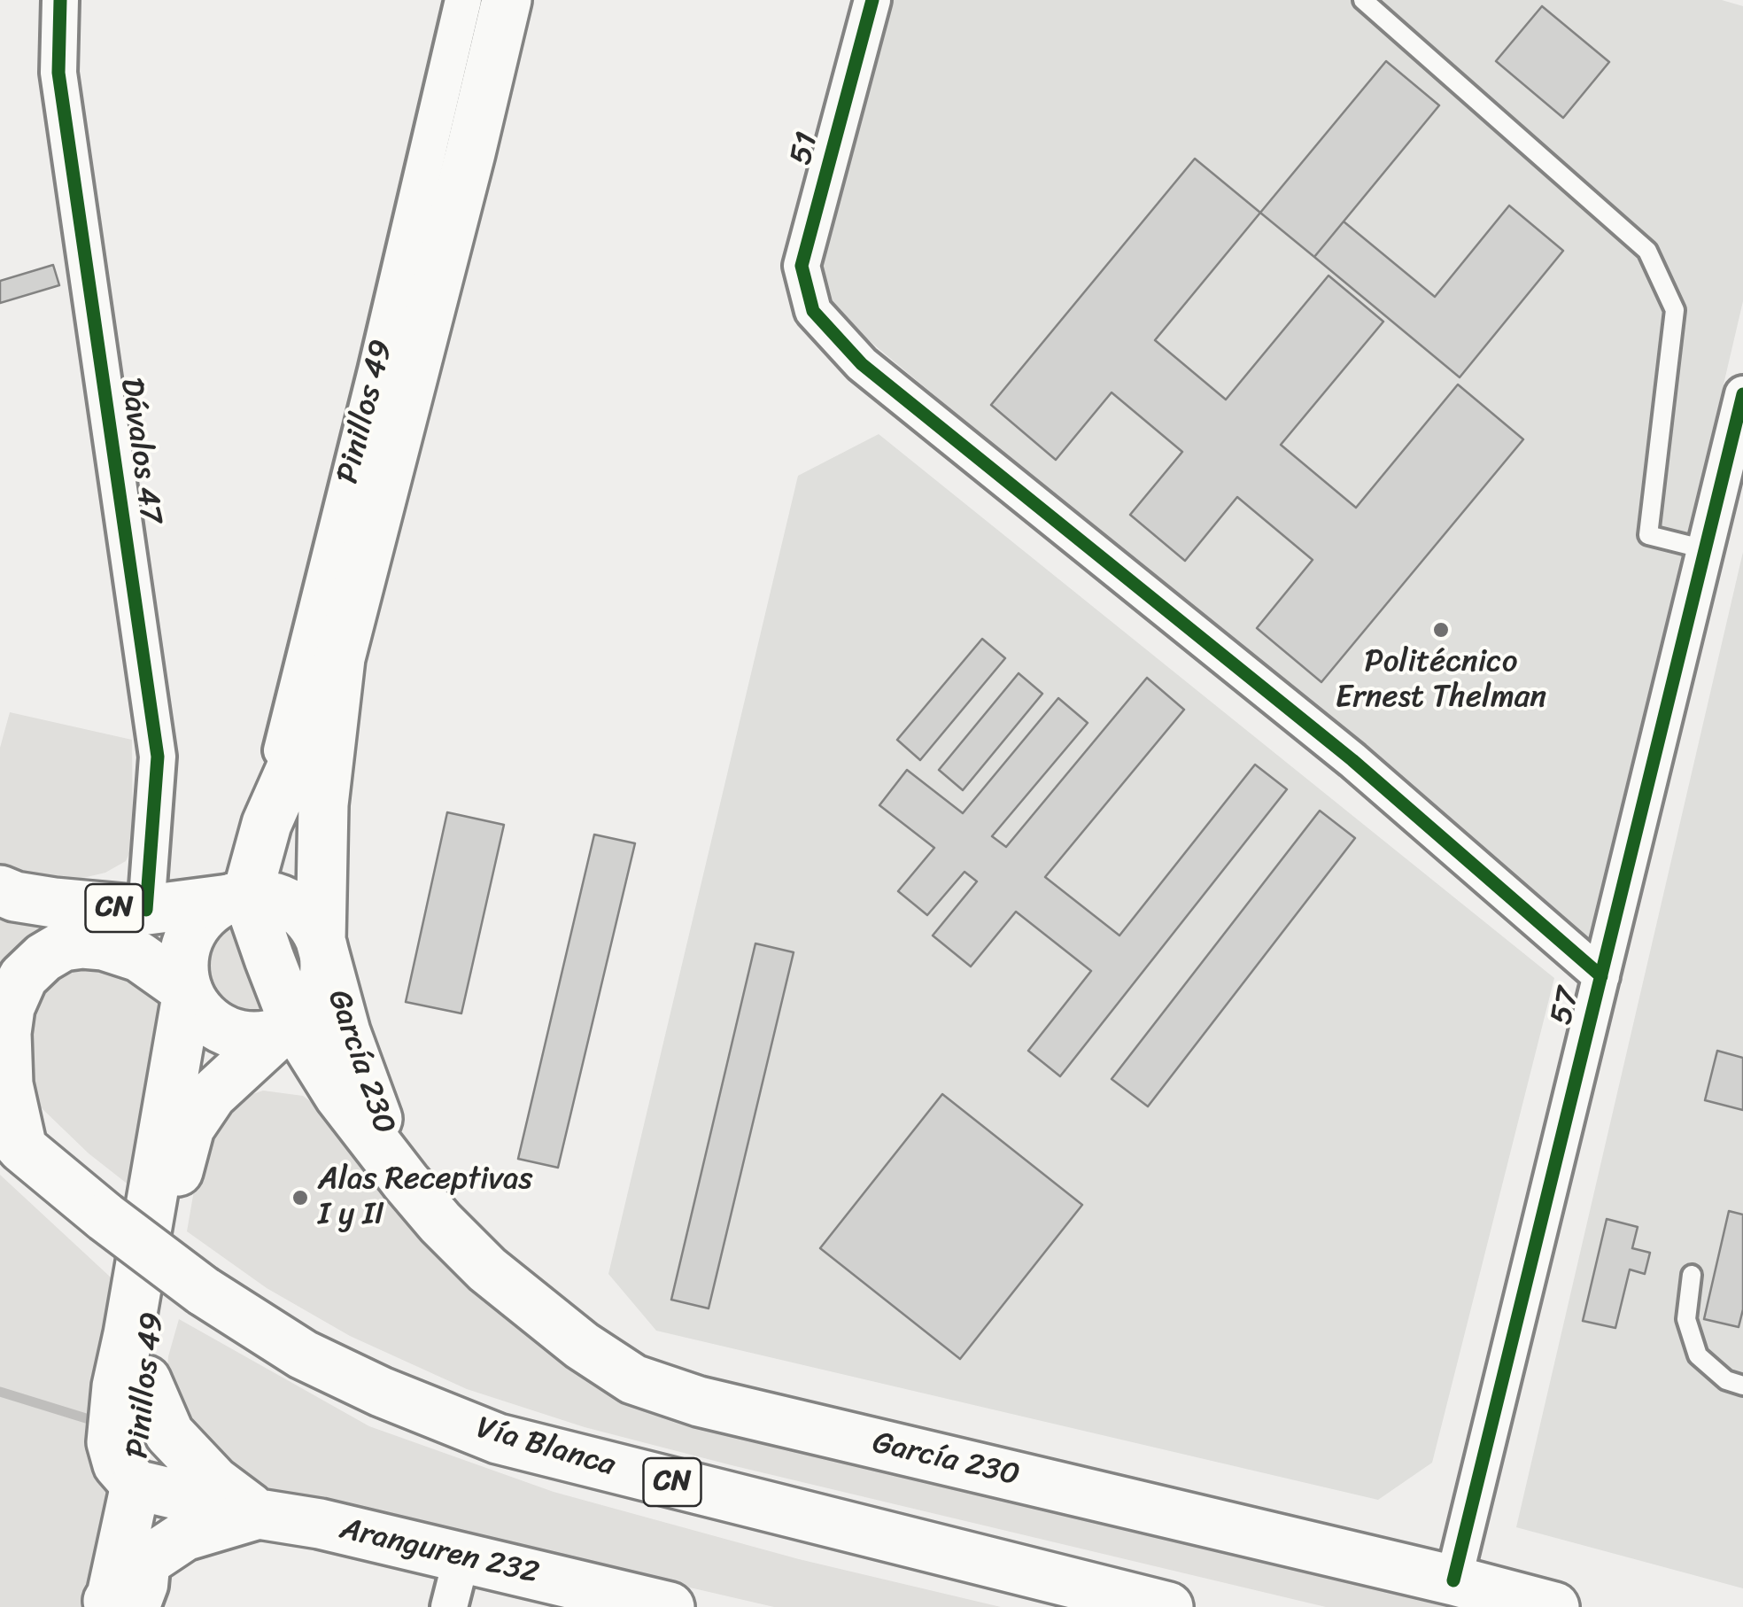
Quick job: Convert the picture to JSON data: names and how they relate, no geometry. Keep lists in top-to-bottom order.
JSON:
{
  "streets": {
    "main road": [
      "Pinillos 49",
      "CN",
      "García 230",
      "Vía Blanca",
      "Aranguren 232"
    ],
    "street": ["51", "Dávalos 47", "57"]
  },
  "crossings": [
    ["51", "57"],
    ["Pinillos 49", "CN"],
    ["Pinillos 49", "García 230"],
    ["Pinillos 49", "Aranguren 232"],
    ["Dávalos 47", "CN"],
    ["57", "García 230"]
  ],
  "places": ["Politécnico Ernest Thelman", "Alas Receptivas I y II"]
}
